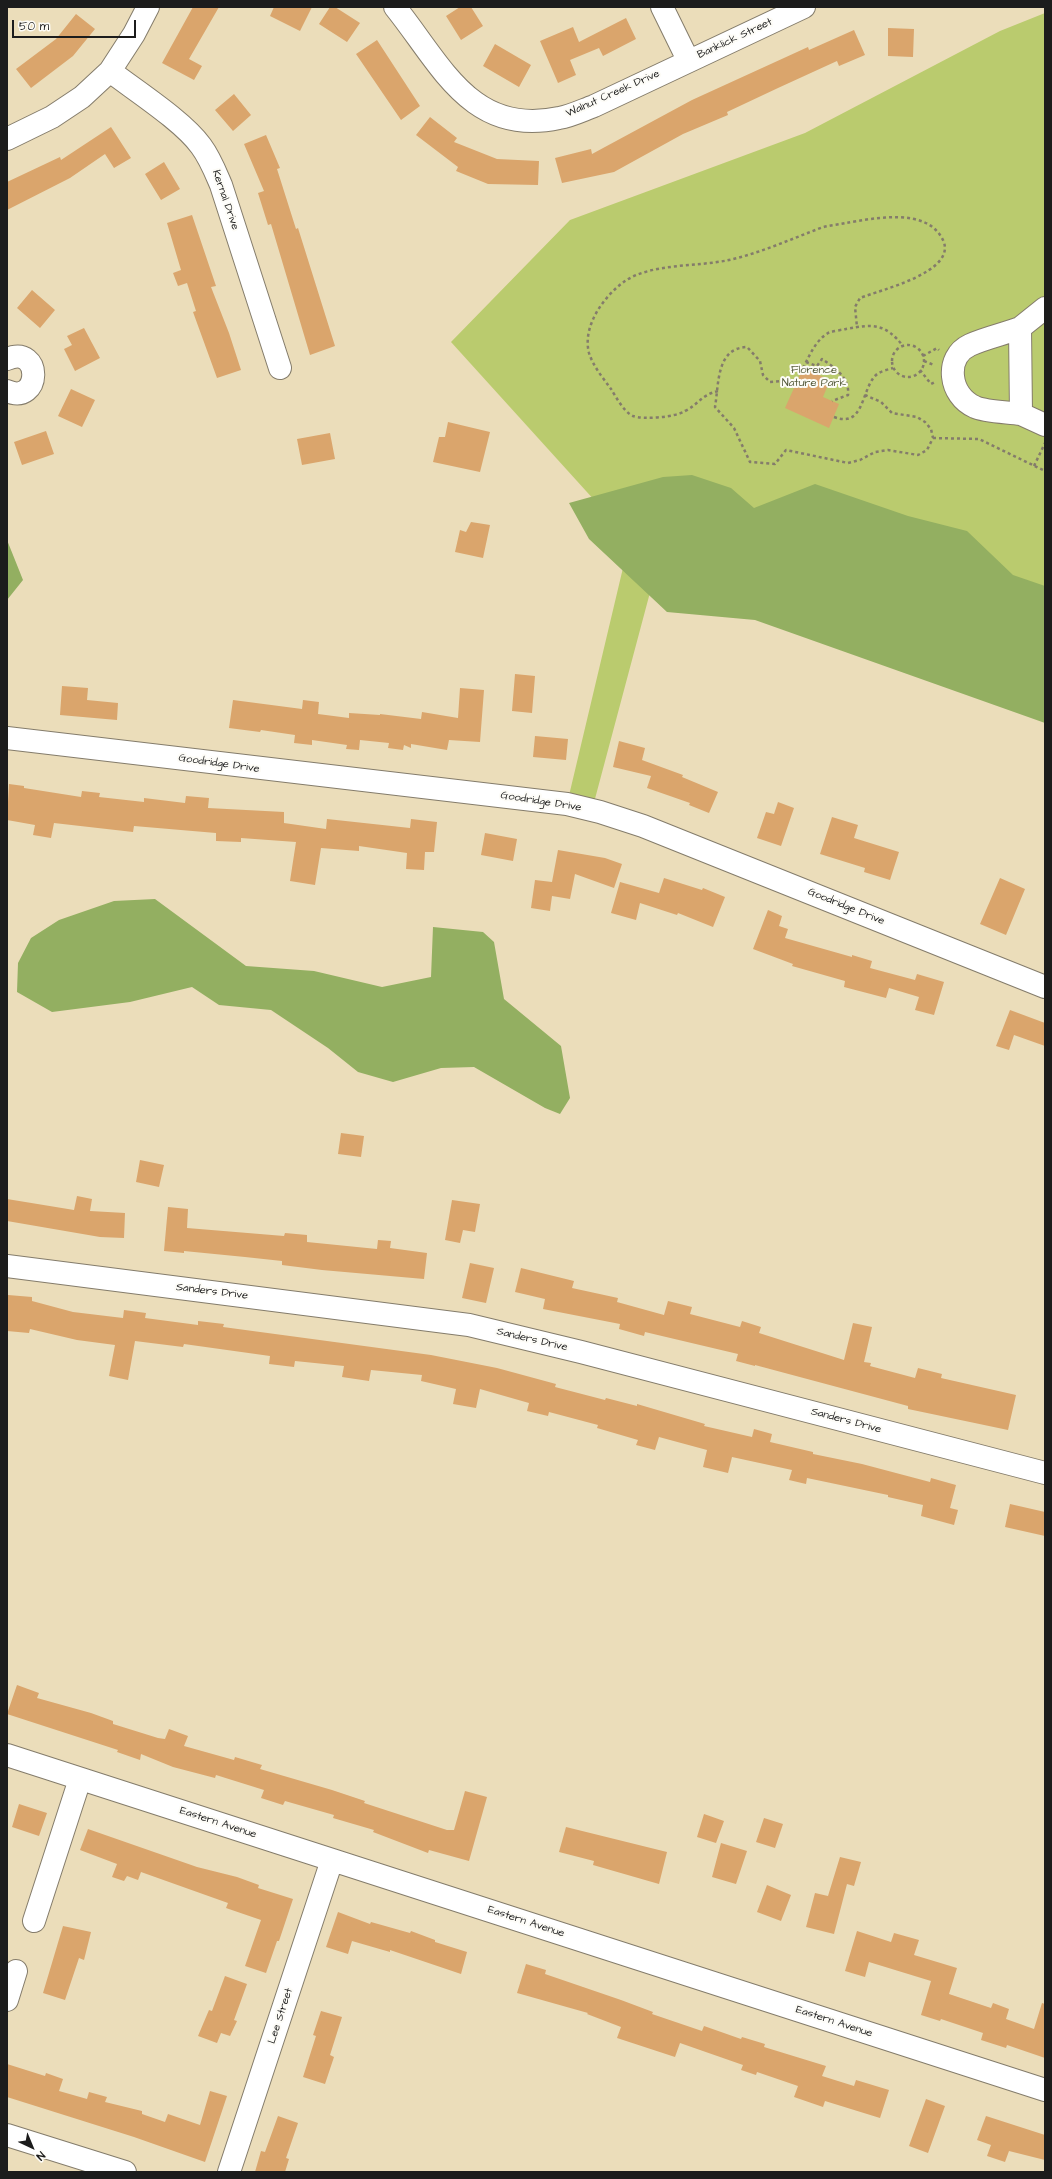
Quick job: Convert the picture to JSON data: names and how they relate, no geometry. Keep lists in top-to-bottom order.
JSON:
{
  "streets": {
    "street": [
      "Banklick Street",
      "Walnut Creek Drive",
      "Kernal Drive",
      "Goodridge Drive",
      "Sanders Drive",
      "Eastern Avenue",
      "Lee Street"
    ]
  },
  "crossings": [
    ["Banklick Street", "Walnut Creek Drive"],
    ["Eastern Avenue", "Lee Street"]
  ],
  "parks": ["Florence Nature Park"],
  "scale_bar": "50 m",
  "north": "bottom right"
}
